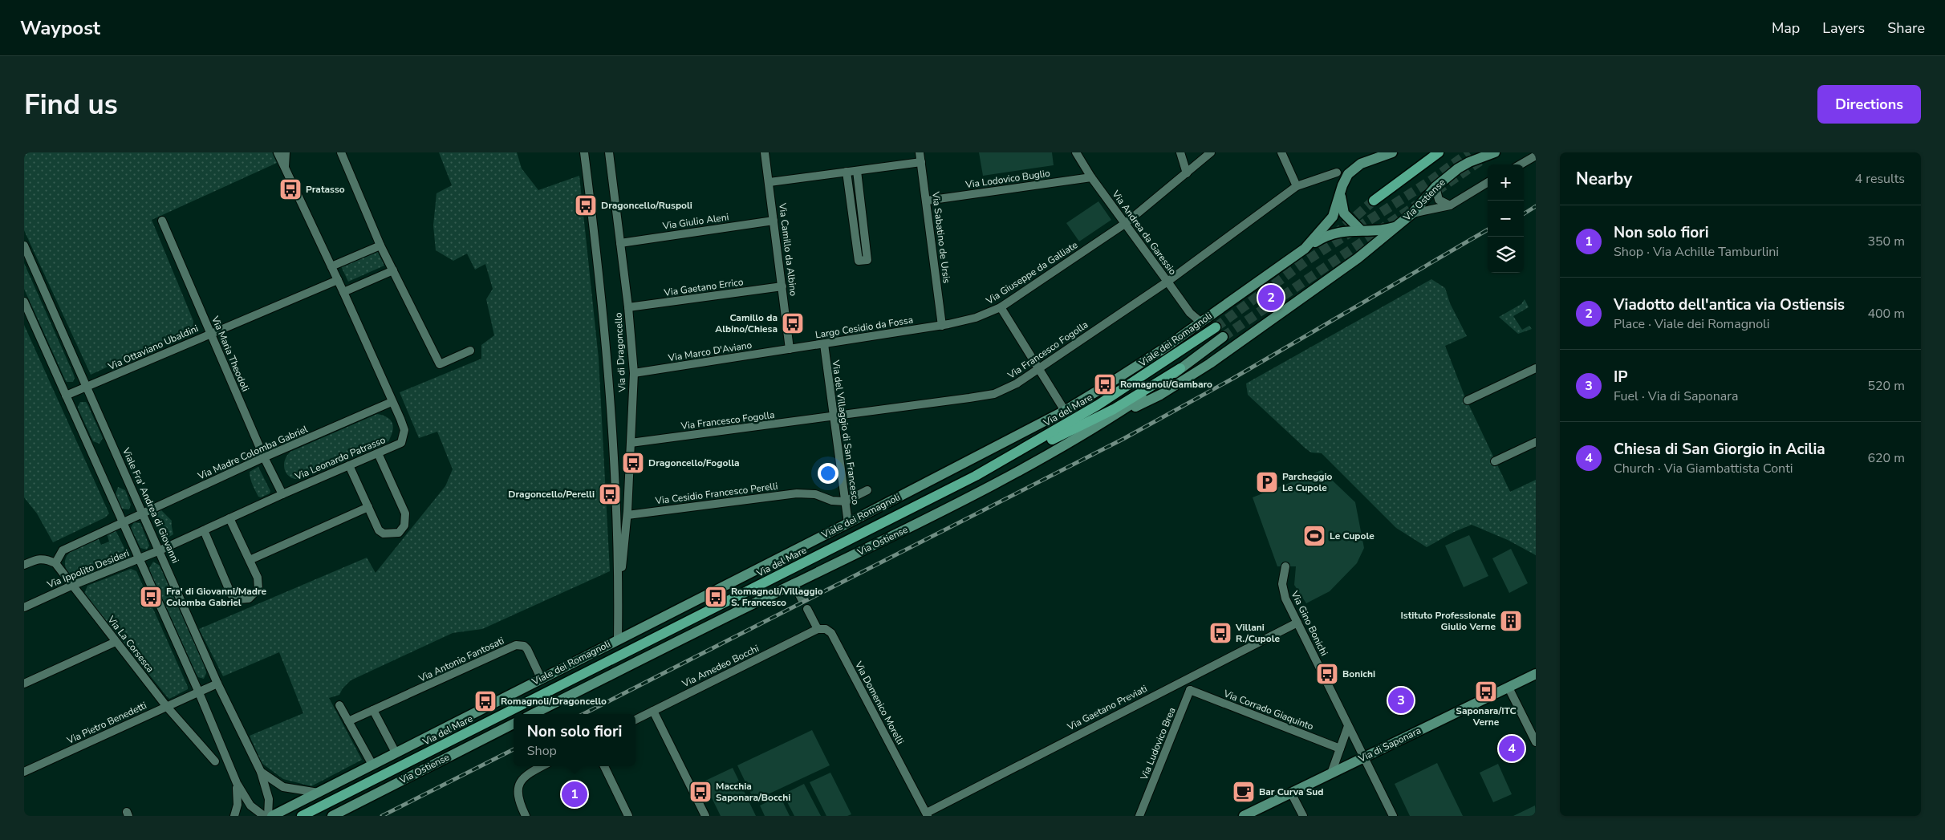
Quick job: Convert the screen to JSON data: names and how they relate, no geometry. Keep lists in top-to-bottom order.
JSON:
{
  "streets": {
    "main road": [
      "Via Ostiense",
      "Viale dei Romagnoli",
      "Via del Mare",
      "Via di Saponara"
    ],
    "street": [
      "Via Lodovico Buglio",
      "Via Giulio Aleni",
      "Via Andrea da Garessio",
      "Via Sabatino de Ursis",
      "Via Camillo da Albino",
      "Via Giuseppe da Galliate",
      "Via Gaetano Errico",
      "Largo Cesidio da Fossa",
      "Via Ottaviano Ubaldini",
      "Via Francesco Fogolla",
      "Via Marco D'Aviano",
      "Via di Dragoncello",
      "Via Maria Theodoli",
      "Via del Villaggio di San Francesco",
      "Via Madre Colomba Gabriel",
      "Via Leonardo Patrasso",
      "Via Cesidio Francesco Perelli",
      "Viale Fra' Andrea di Giovanni",
      "Via Ippolito Desideri",
      "Via Gino Bonichi",
      "Via La Corsesca",
      "Via Antonio Fantosati",
      "Via Amedeo Bocchi",
      "Via Domenico Morelli",
      "Via Gaetano Previati",
      "Via Corrado Giaquinto",
      "Via Pietro Benedetti",
      "Via Ludovico Brea"
    ]
  },
  "crossings": [
    ["Via Lodovico Buglio", "Via Andrea da Garessio"],
    ["Via Lodovico Buglio", "Via Sabatino de Ursis"],
    ["Via Ostiense", "Viale dei Romagnoli"],
    ["Via Giulio Aleni", "Via Camillo da Albino"],
    ["Via Giulio Aleni", "Via di Dragoncello"],
    ["Via Andrea da Garessio", "Via Giuseppe da Galliate"],
    ["Via Andrea da Garessio", "Viale dei Romagnoli"],
    ["Via Andrea da Garessio", "Via Francesco Fogolla"],
    ["Via Sabatino de Ursis", "Via Giuseppe da Galliate"],
    ["Via Sabatino de Ursis", "Largo Cesidio da Fossa"],
    ["Via Camillo da Albino", "Via Gaetano Errico"],
    ["Via Camillo da Albino", "Largo Cesidio da Fossa"],
    ["Via Camillo da Albino", "Via Marco D'Aviano"],
    ["Via Giuseppe da Galliate", "Largo Cesidio da Fossa"],
    ["Via Gaetano Errico", "Via di Dragoncello"],
    ["Largo Cesidio da Fossa", "Via Marco D'Aviano"],
    ["Largo Cesidio da Fossa", "Via del Villaggio di San Francesco"],
    ["Viale dei Romagnoli", "Via di Dragoncello"],
    ["Viale dei Romagnoli", "Via del Villaggio di San Francesco"],
    ["Viale dei Romagnoli", "Viale Fra' Andrea di Giovanni"],
    ["Viale dei Romagnoli", "Via Antonio Fantosati"],
    ["Via Ottaviano Ubaldini", "Via Maria Theodoli"],
    ["Via Ottaviano Ubaldini", "Via Leonardo Patrasso"],
    ["Via Ottaviano Ubaldini", "Viale Fra' Andrea di Giovanni"],
    ["Via Francesco Fogolla", "Via di Dragoncello"],
    ["Via Francesco Fogolla", "Via del Villaggio di San Francesco"],
    ["Via Marco D'Aviano", "Via di Dragoncello"],
    ["Via di Dragoncello", "Via Cesidio Francesco Perelli"],
    ["Via Maria Theodoli", "Via Madre Colomba Gabriel"],
    ["Via Maria Theodoli", "Via Leonardo Patrasso"],
    ["Via del Villaggio di San Francesco", "Via Cesidio Francesco Perelli"],
    ["Via Madre Colomba Gabriel", "Via Leonardo Patrasso"],
    ["Via Madre Colomba Gabriel", "Viale Fra' Andrea di Giovanni"],
    ["Via Madre Colomba Gabriel", "Via La Corsesca"],
    ["Via Leonardo Patrasso", "Viale Fra' Andrea di Giovanni"],
    ["Via Leonardo Patrasso", "Via Ippolito Desideri"],
    ["Viale Fra' Andrea di Giovanni", "Via Ippolito Desideri"],
    ["Viale Fra' Andrea di Giovanni", "Via Pietro Benedetti"],
    ["Via Ippolito Desideri", "Via La Corsesca"],
    ["Via Gino Bonichi", "Via Gaetano Previati"],
    ["Via Gino Bonichi", "Via di Saponara"],
    ["Via La Corsesca", "Via Pietro Benedetti"],
    ["Via Amedeo Bocchi", "Via Domenico Morelli"],
    ["Via Domenico Morelli", "Via Gaetano Previati"],
    ["Via Corrado Giaquinto", "Via Ludovico Brea"]
  ],
  "places": {
    "bus stop": [
      "Pratasso",
      "Dragoncello/Ruspoli",
      "Camillo da Albino/Chiesa",
      "Romagnoli/Gambaro",
      "Dragoncello/Fogolla",
      "Dragoncello/Perelli",
      "Fra' di Giovanni/Madre Colomba Gabriel",
      "Romagnoli/Villaggio S. Francesco",
      "Villani R./Cupole",
      "Bonichi",
      "Saponara/ITC Verne",
      "Romagnoli/Dragoncello",
      "Macchia Saponara/Bocchi"
    ],
    "parking": ["Parcheggio Le Cupole"],
    "sports": ["Le Cupole"],
    "building": ["Istituto Professionale Giulio Verne"],
    "cafe": ["Bar Curva Sud"]
  },
  "page": {
    "header": "Waypost",
    "nav": ["Map", "Layers", "Share"],
    "buttons": "Directions",
    "title": "Find us",
    "heading": ["Nearby", "4 results"],
    "map_buttons": ["+", "−"],
    "list": [
      {
        "mark": "1",
        "name": "Non solo fiori",
        "note": "Shop · Via Achille Tamburlini",
        "value": "350 m"
      },
      {
        "mark": "2",
        "name": "Viadotto dell'antica via Ostiensis",
        "note": "Place · Viale dei Romagnoli",
        "value": "400 m"
      },
      {
        "mark": "3",
        "name": "IP",
        "note": "Fuel · Via di Saponara",
        "value": "520 m"
      },
      {
        "mark": "4",
        "name": "Chiesa di San Giorgio in Acilia",
        "note": "Church · Via Giambattista Conti",
        "value": "620 m"
      }
    ],
    "pins": [
      "2",
      "3",
      "4",
      "1"
    ],
    "popup": ["Non solo fiori", "Shop"]
  }
}
